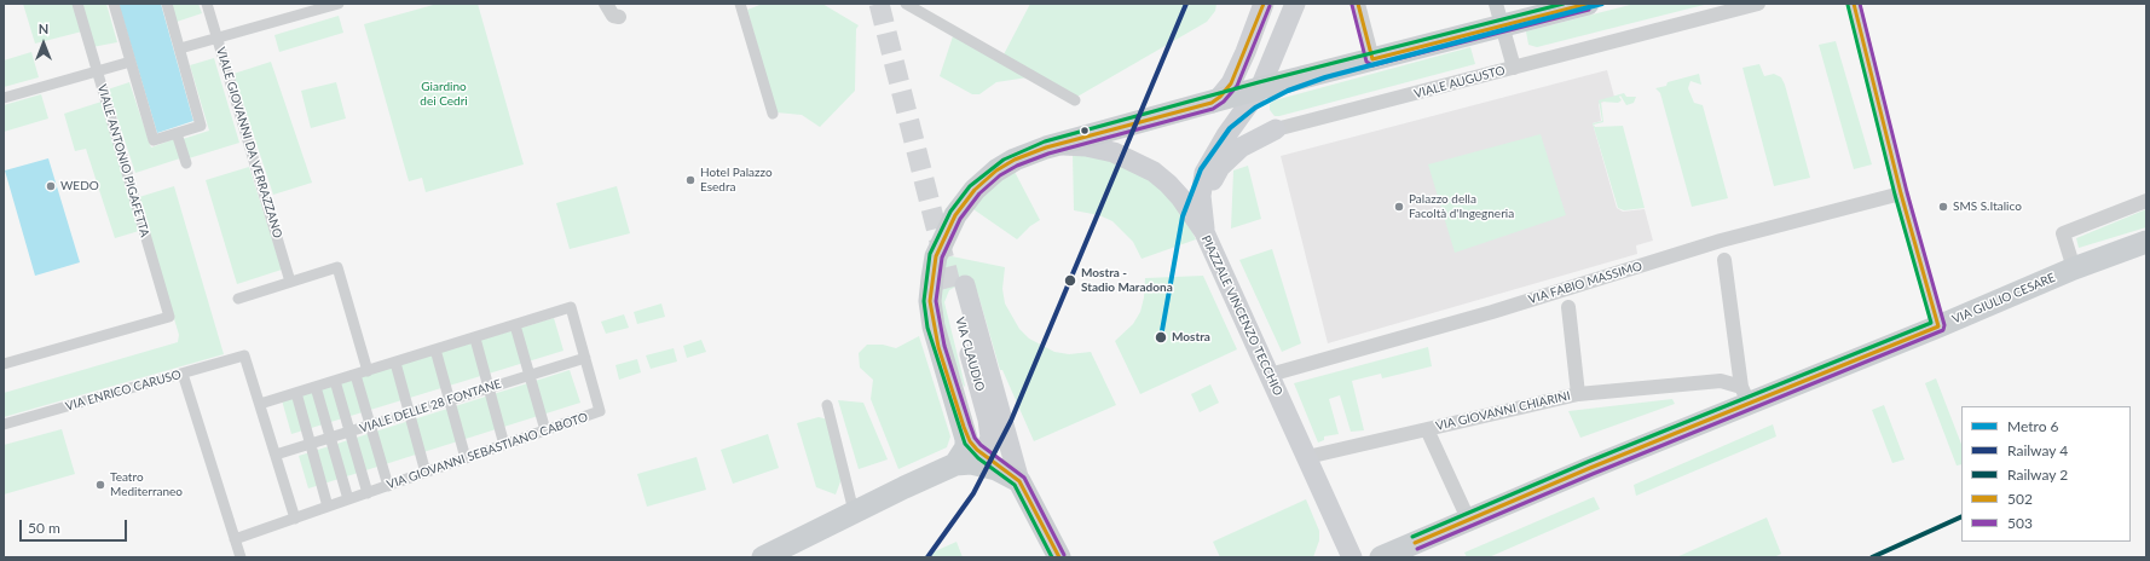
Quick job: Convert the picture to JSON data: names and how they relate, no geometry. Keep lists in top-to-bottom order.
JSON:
{
  "streets": {
    "main road": [
      "VIALE AUGUSTO",
      "VIA GIULIO CESARE",
      "PIAZZALE VINCENZO TECCHIO",
      "VIA CLAUDIO"
    ],
    "street": [
      "VIALE GIOVANNI DA VERRAZZANO",
      "VIALE ANTONIO PIGAFETTA",
      "VIA FABIO MASSIMO",
      "VIA ENRICO CARUSO",
      "VIALE DELLE 28 FONTANE",
      "VIA GIOVANNI CHIARINI",
      "VIA GIOVANNI SEBASTIANO CABOTO"
    ]
  },
  "crossings": [
    ["VIALE AUGUSTO", "PIAZZALE VINCENZO TECCHIO"],
    ["VIA FABIO MASSIMO", "PIAZZALE VINCENZO TECCHIO"],
    ["VIA GIULIO CESARE", "VIA GIOVANNI CHIARINI"],
    ["PIAZZALE VINCENZO TECCHIO", "VIA CLAUDIO"],
    ["PIAZZALE VINCENZO TECCHIO", "VIA GIOVANNI CHIARINI"],
    ["VIA ENRICO CARUSO", "VIA GIOVANNI SEBASTIANO CABOTO"],
    ["VIALE DELLE 28 FONTANE", "VIA GIOVANNI SEBASTIANO CABOTO"]
  ],
  "parks": ["Giardino dei Cedri"],
  "places": [
    "Hotel Palazzo Esedra",
    "WEDO",
    "Palazzo della Facoltà d'Ingegneria",
    "SMS S.Italico",
    "Mostra - Stadio Maradona",
    "Mostra",
    "Teatro Mediterraneo"
  ],
  "lines": [
    "metro line 6",
    "rail line 4",
    "transit line 502",
    "transit line 503",
    "rail line 2"
  ],
  "legend": [
    "Metro 6",
    "Railway 4",
    "Railway 2",
    "502",
    "503"
  ],
  "scale_bar": "50 m",
  "north": "top"
}
